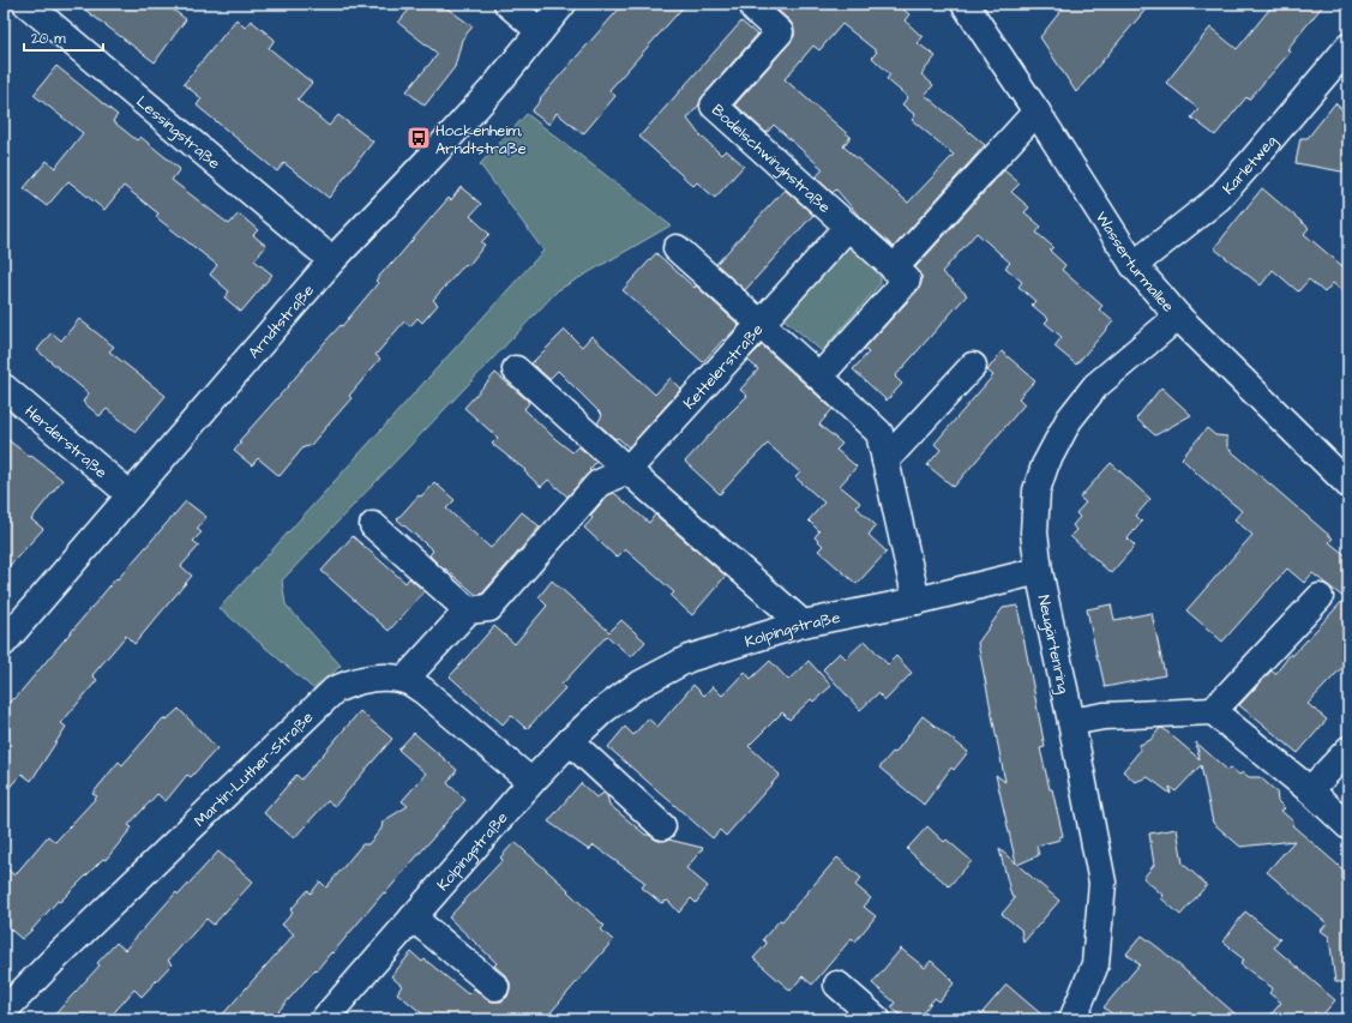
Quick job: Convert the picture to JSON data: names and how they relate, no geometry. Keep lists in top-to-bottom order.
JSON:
{
  "streets": {
    "street": [
      "Lessingstraße",
      "Bodelschwinghstraße",
      "Karletweg",
      "Wasserturmallee",
      "Arndtstraße",
      "Kettelerstraße",
      "Herderstraße",
      "Kolpingstraße",
      "Neugärtenring",
      "Martin-Luther-Straße"
    ]
  },
  "crossings": [
    ["Lessingstraße", "Arndtstraße"],
    ["Karletweg", "Wasserturmallee"],
    ["Wasserturmallee", "Neugärtenring"],
    ["Arndtstraße", "Herderstraße"],
    ["Kolpingstraße", "Neugärtenring"],
    ["Kolpingstraße", "Martin-Luther-Straße"]
  ],
  "places": {
    "bus stop": ["Hockenheim, Arndtstraße"]
  },
  "scale_bar": "20 m"
}
